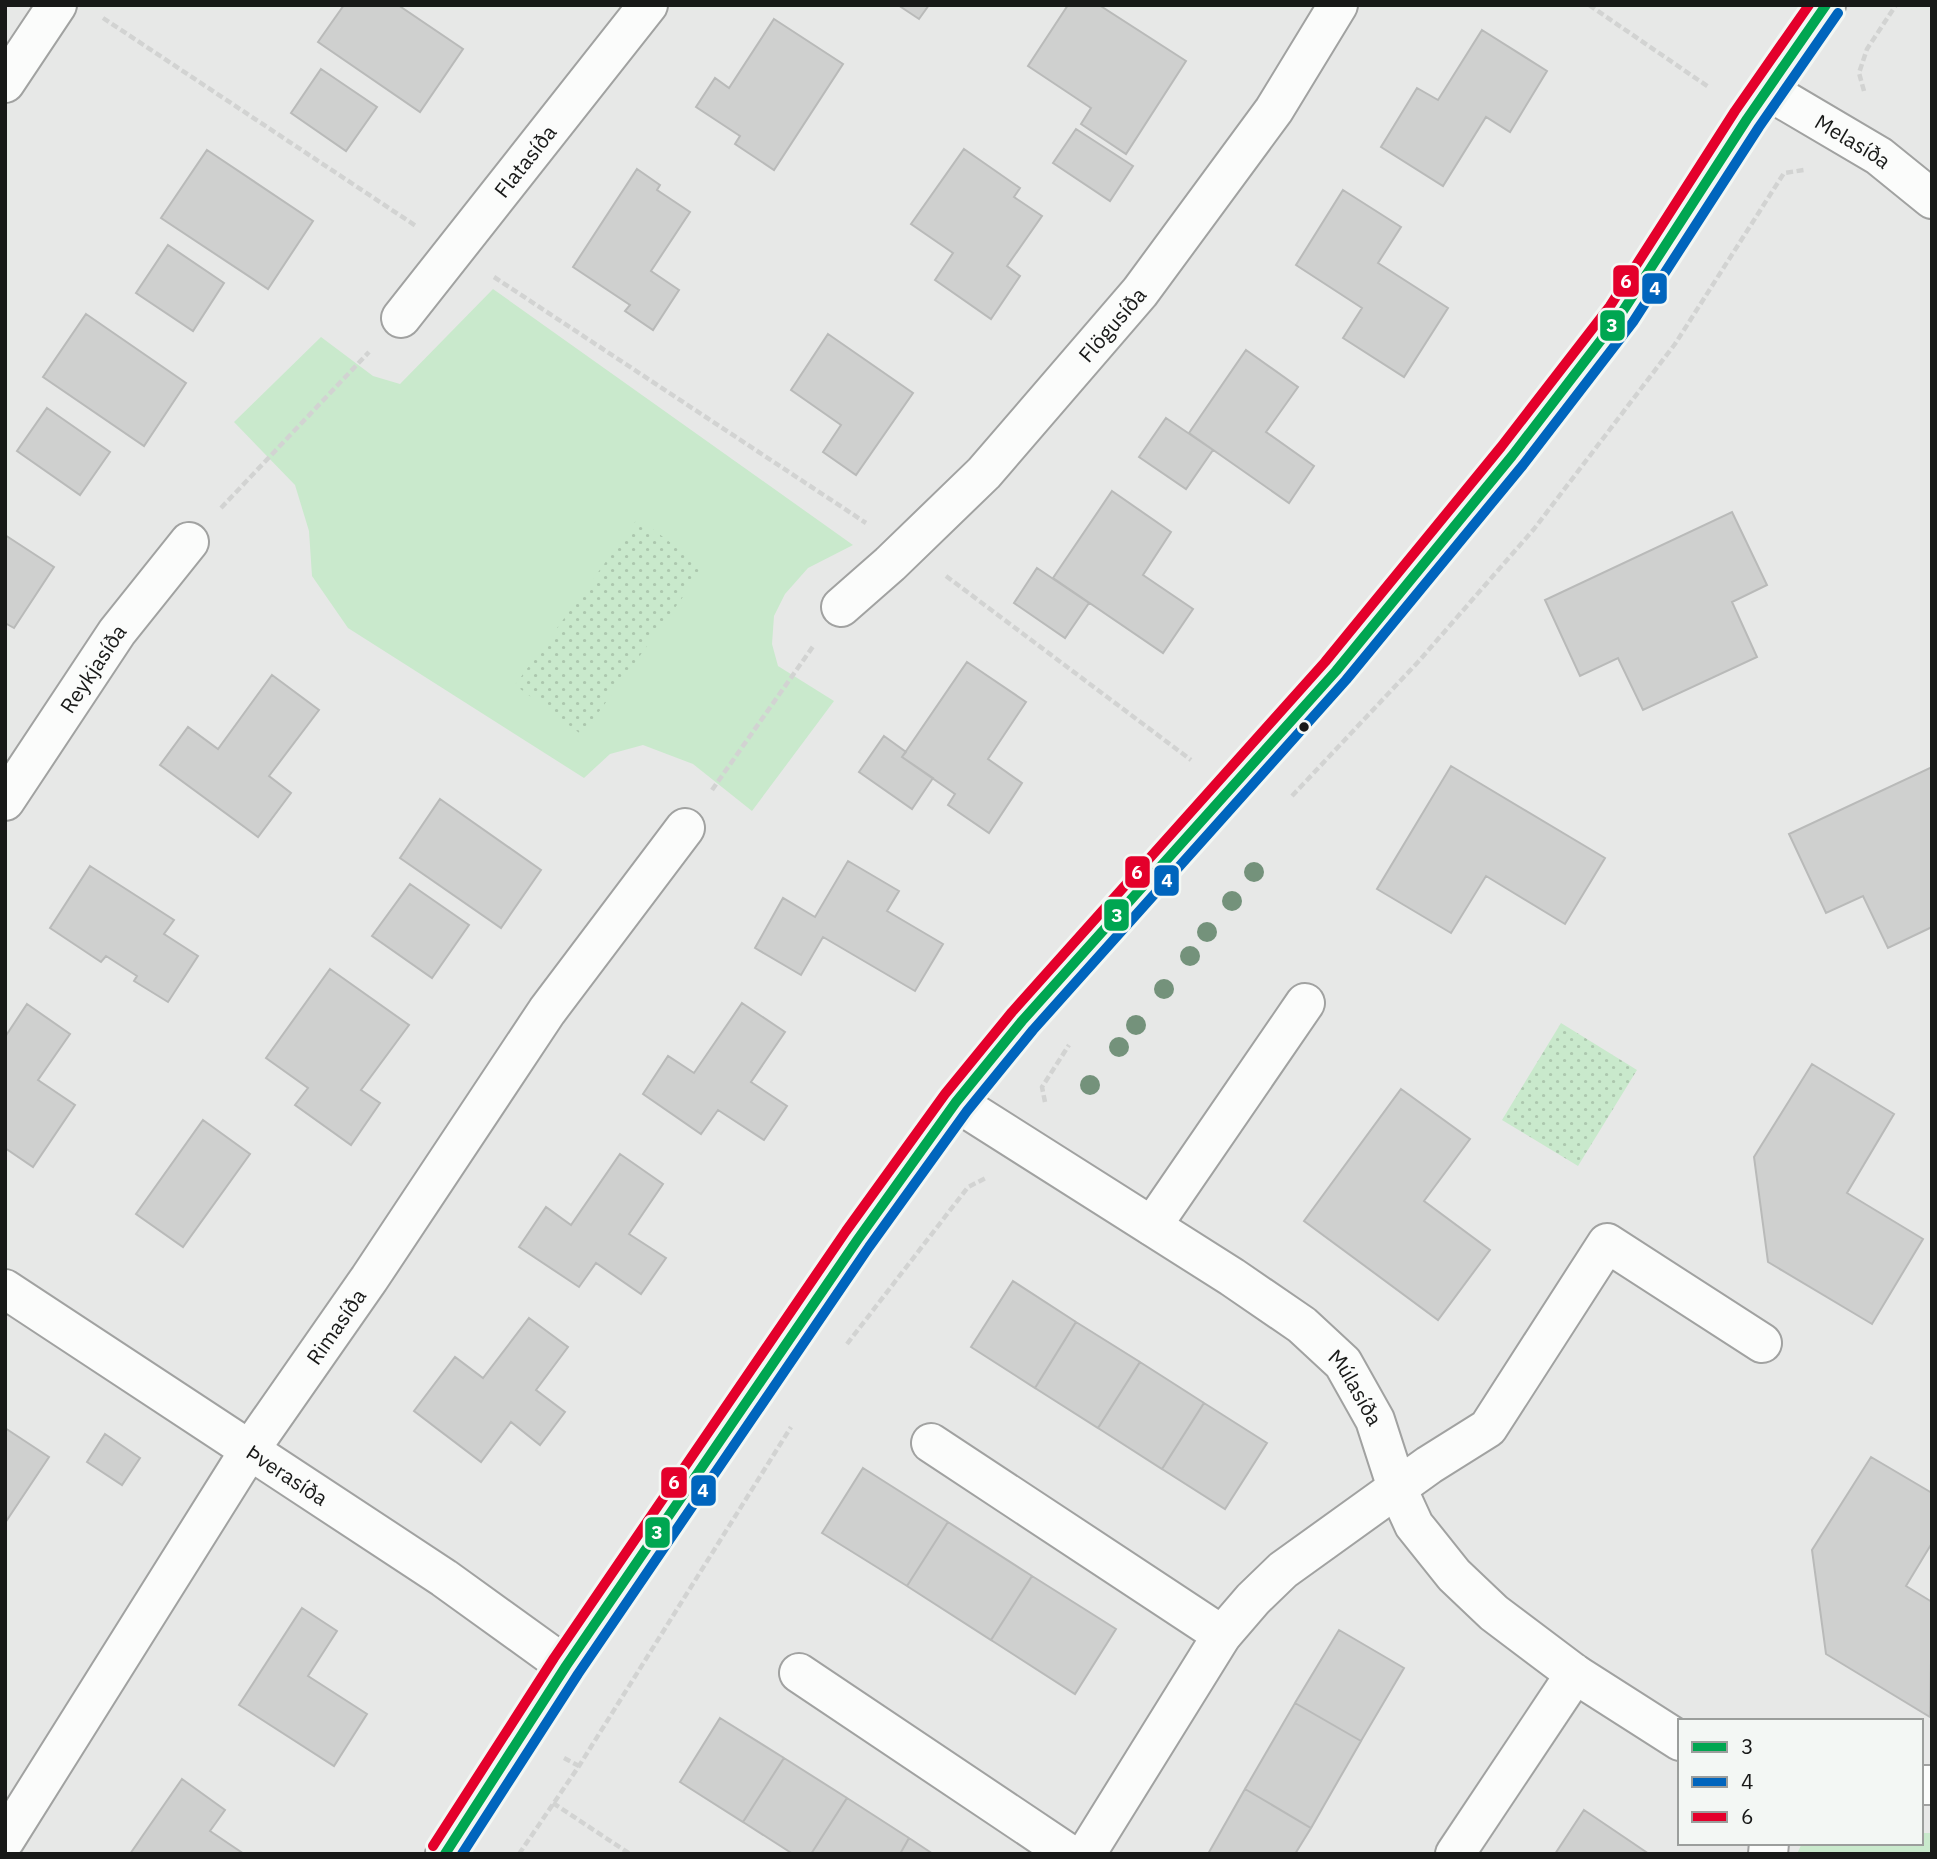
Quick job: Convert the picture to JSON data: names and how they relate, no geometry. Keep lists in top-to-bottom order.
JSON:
{
  "streets": {
    "street": [
      "Melasíða",
      "Flatasíða",
      "Flögusíða",
      "Reykjasíða",
      "Rimasíða",
      "Múlasíða",
      "Þverasíða"
    ]
  },
  "crossings": [
    ["Rimasíða", "Þverasíða"]
  ],
  "lines": ["transit line 3", "transit line 6", "transit line 4"],
  "legend": ["3", "4", "6"]
}
